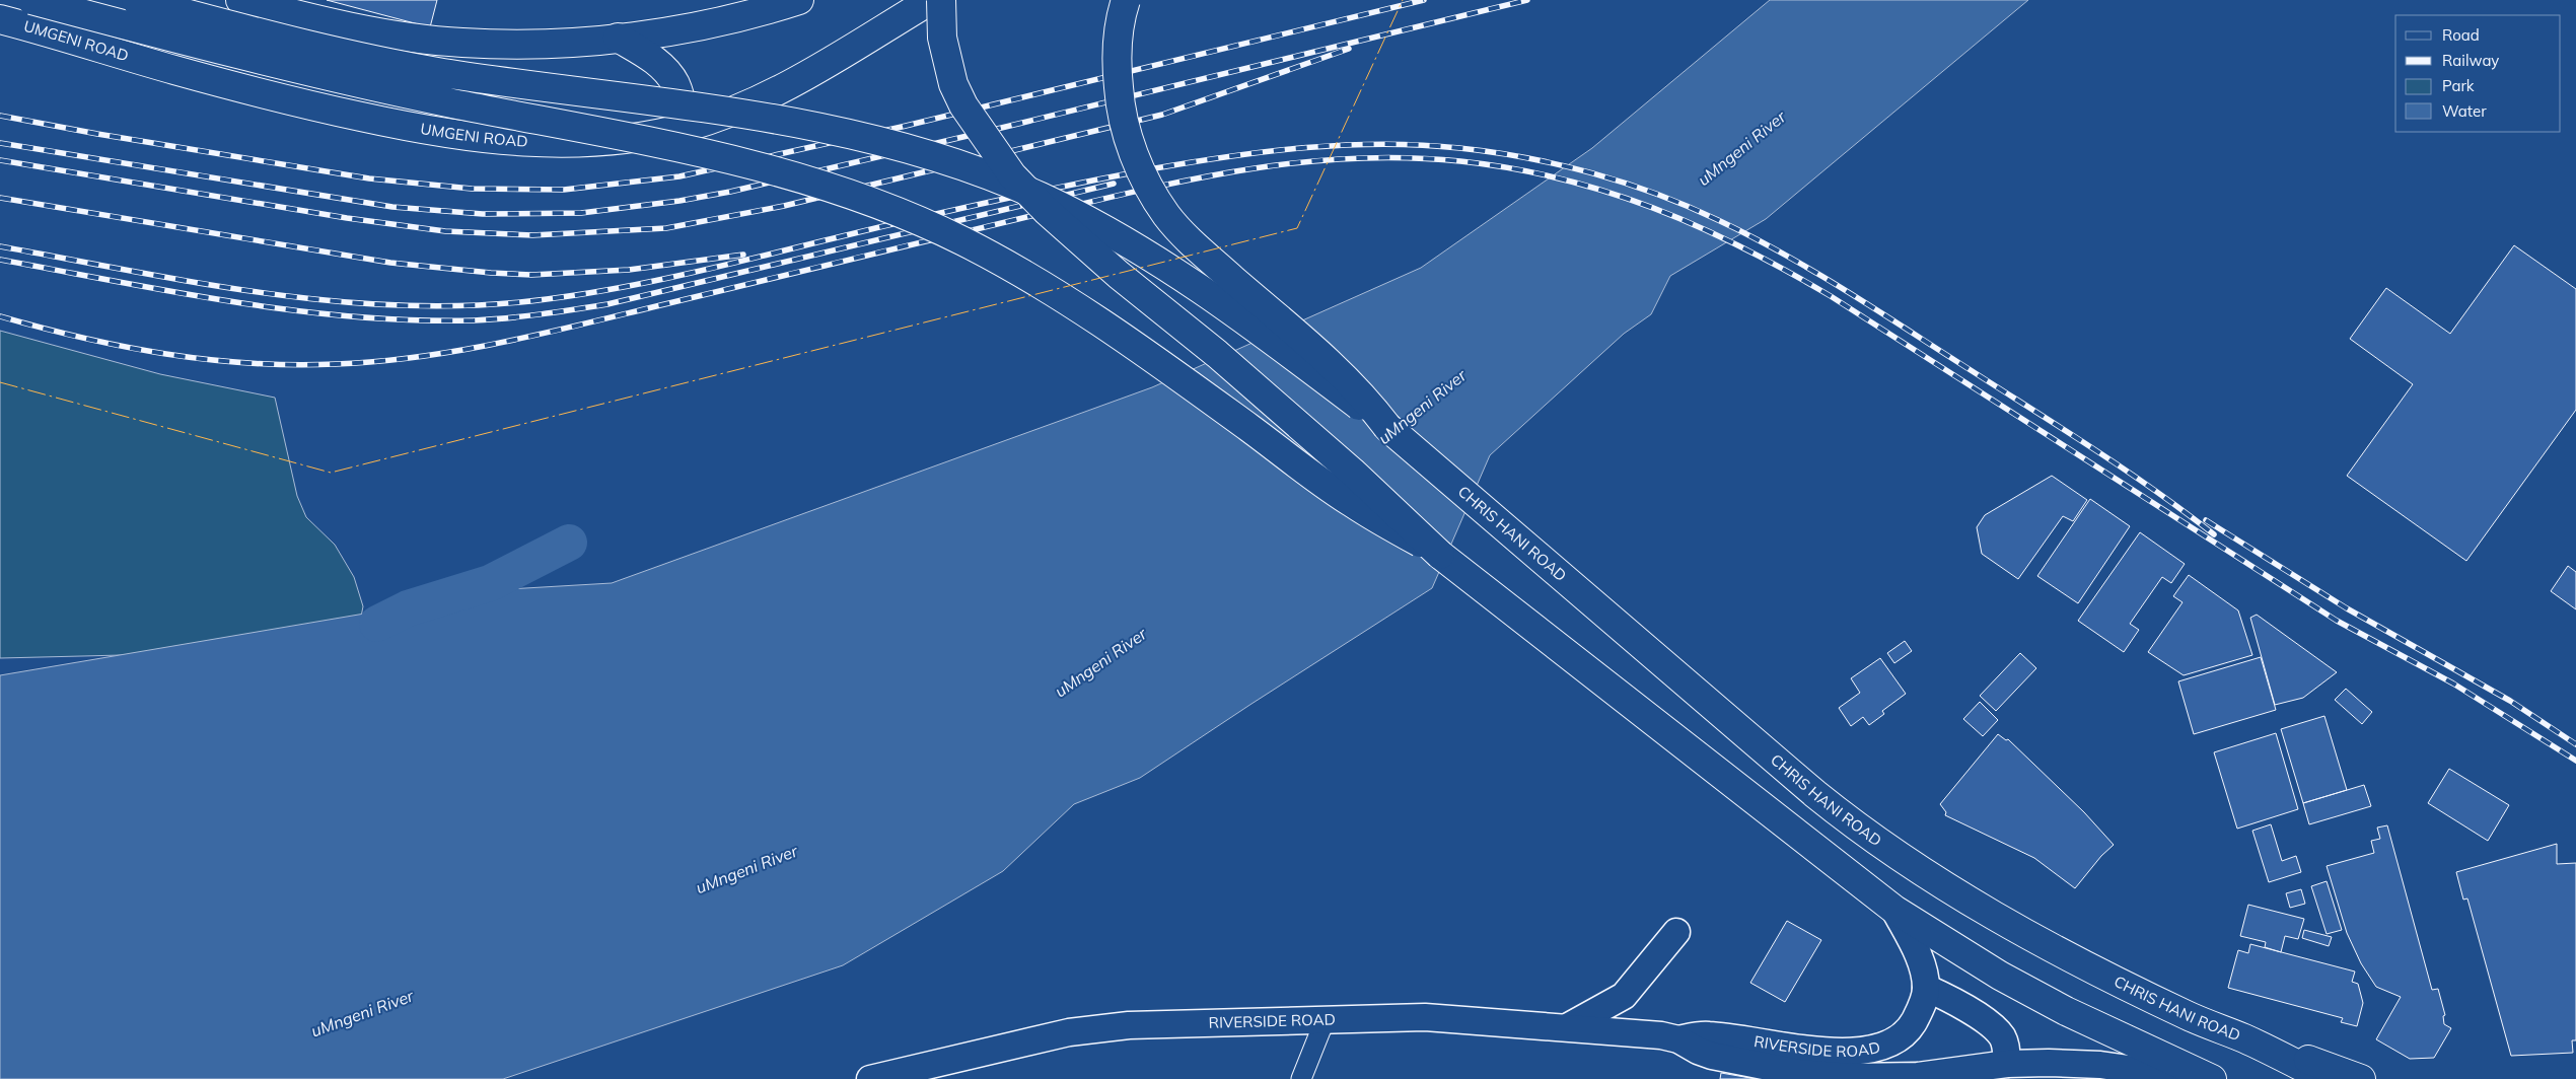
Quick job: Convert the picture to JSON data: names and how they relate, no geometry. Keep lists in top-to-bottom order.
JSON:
{
  "streets": {
    "main road": ["UMGENI ROAD", "CHRIS HANI ROAD", "RIVERSIDE ROAD"]
  },
  "water": ["uMngeni River"],
  "legend": [
    "Road",
    "Railway",
    "Park",
    "Water"
  ]
}
